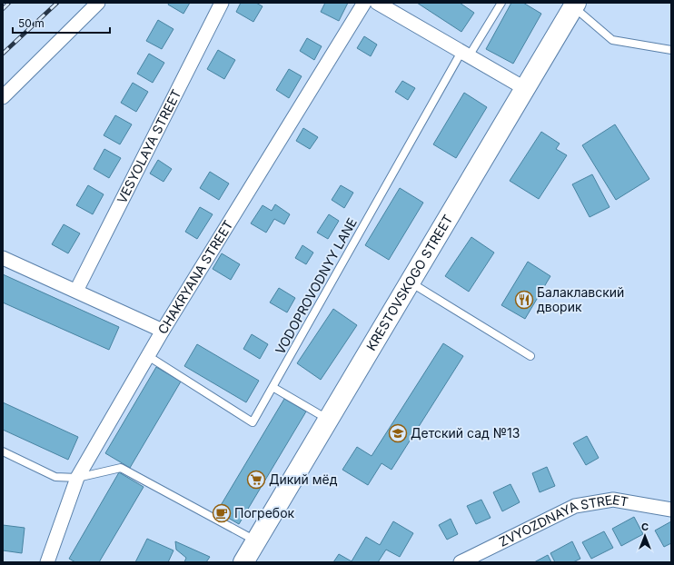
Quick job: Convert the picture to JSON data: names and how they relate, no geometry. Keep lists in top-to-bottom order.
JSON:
{
  "streets": {
    "main road": ["KRESTOVSKOGO STREET"],
    "street": ["VESYOLAYA STREET", "CHAKRYANA STREET", "ZVYOZDNAYA STREET"],
    "lane": ["VODOPROVODNYY LANE"]
  },
  "crossings": [
    ["CHAKRYANA STREET", "VODOPROVODNYY LANE"]
  ],
  "places": {
    "restaurant": ["Балаклавский дворик"],
    "school or university": ["Детский сад №13"],
    "supermarket": ["Дикий мёд"],
    "cafe": ["Погребок"]
  },
  "scale_bar": "50 m",
  "north": "top"
}
